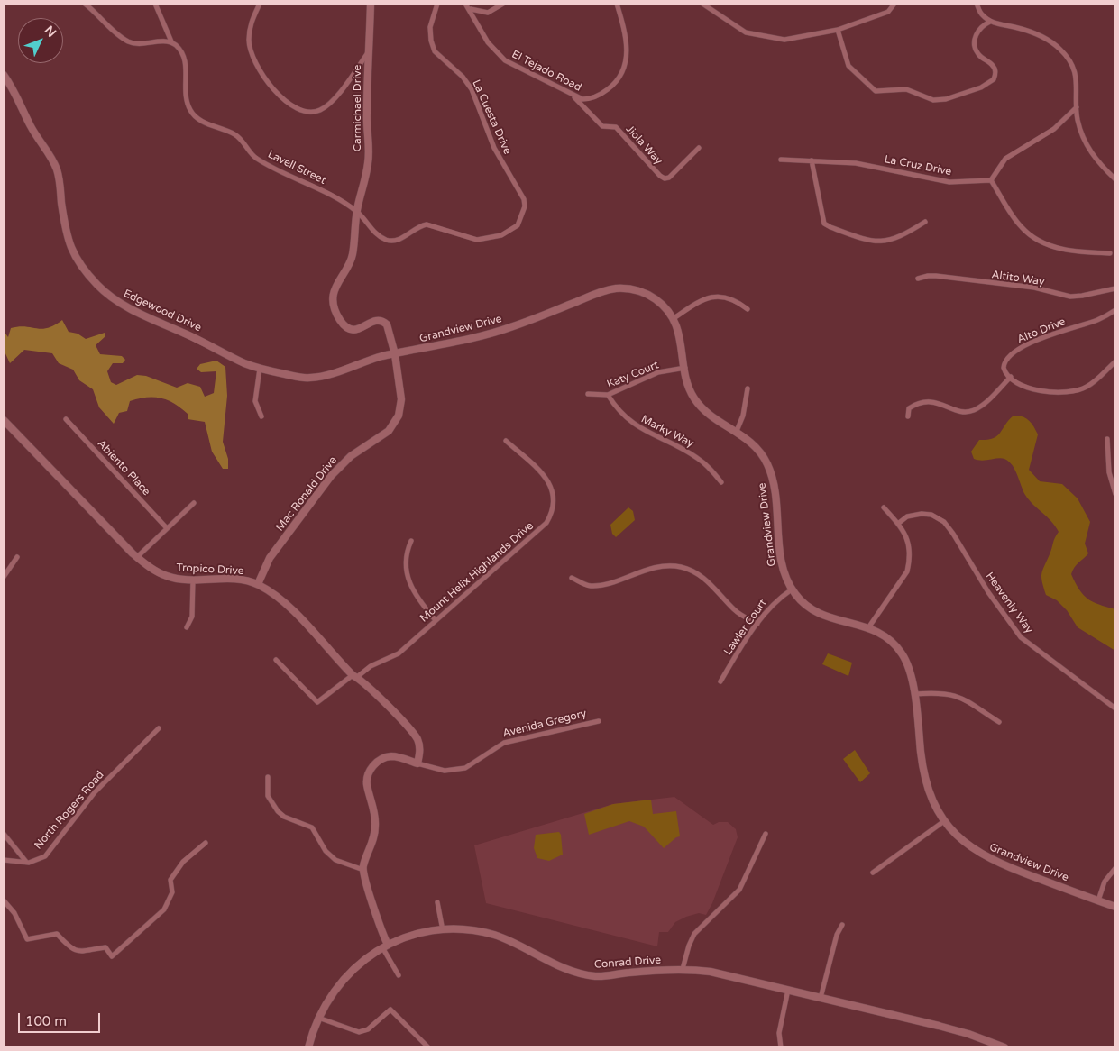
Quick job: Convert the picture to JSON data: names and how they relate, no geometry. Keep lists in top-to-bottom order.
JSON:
{
  "streets": {
    "street": [
      "El Tejado Road",
      "Carmichael Drive",
      "La Cuesta Drive",
      "Jiola Way",
      "La Cruz Drive",
      "Lavell Street",
      "Altito Way",
      "Edgewood Drive",
      "Grandview Drive",
      "Alto Drive",
      "Katy Court",
      "Marky Way",
      "Abiento Place",
      "Mac Ronald Drive",
      "Tropico Drive",
      "Mount Helix Highlands Drive",
      "Heavenly Way",
      "Lawler Court",
      "Avenida Gregory",
      "North Rogers Road",
      "Conrad Drive"
    ]
  },
  "crossings": [
    ["El Tejado Road", "Jiola Way"],
    ["Carmichael Drive", "La Cuesta Drive"],
    ["Carmichael Drive", "Lavell Street"],
    ["La Cuesta Drive", "Lavell Street"],
    ["Edgewood Drive", "Grandview Drive"],
    ["Edgewood Drive", "Mac Ronald Drive"],
    ["Grandview Drive", "Katy Court"],
    ["Grandview Drive", "Mac Ronald Drive"],
    ["Grandview Drive", "Lawler Court"],
    ["Katy Court", "Marky Way"],
    ["Mac Ronald Drive", "Tropico Drive"],
    ["Tropico Drive", "Mount Helix Highlands Drive"],
    ["Tropico Drive", "Avenida Gregory"]
  ],
  "scale_bar": "100 m",
  "north": "top right"
}
